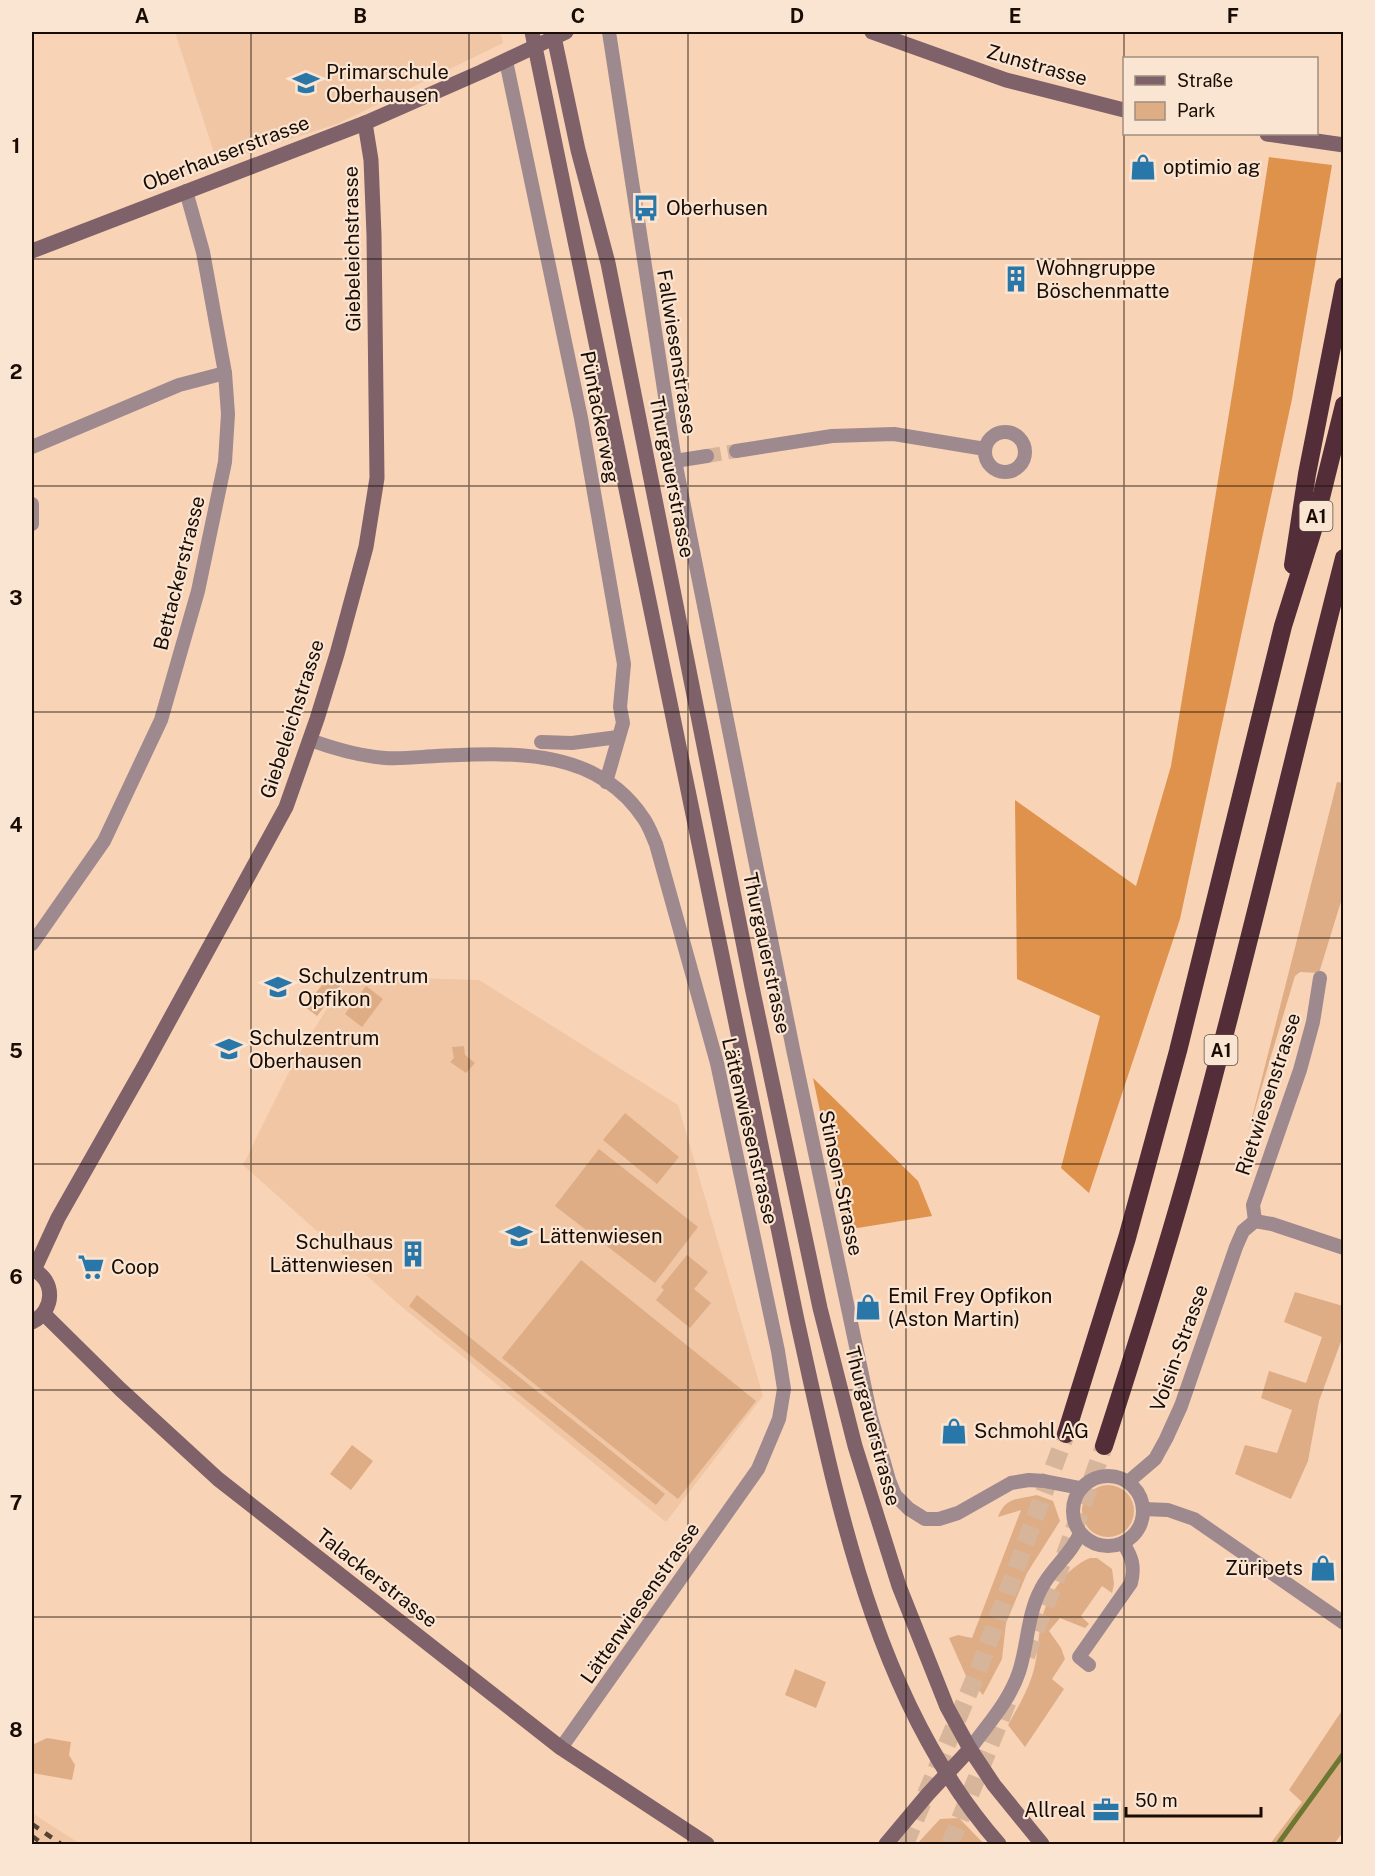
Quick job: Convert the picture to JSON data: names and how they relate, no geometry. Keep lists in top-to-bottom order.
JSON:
{
  "streets": {
    "highway": ["A1"],
    "main road": [
      "Zunstrasse",
      "Oberhauserstrasse",
      "Giebeleichstrasse",
      "Thurgauerstrasse",
      "Talackerstrasse"
    ],
    "street": [
      "Fallwiesenstrasse",
      "Püntackerweg",
      "Bettackerstrasse",
      "Rietwiesenstrasse",
      "Lättenwiesenstrasse",
      "Stinson-Strasse",
      "Voisin-Strasse"
    ]
  },
  "crossings": [
    ["Oberhauserstrasse", "Giebeleichstrasse"],
    ["Oberhauserstrasse", "Püntackerweg"],
    ["Oberhauserstrasse", "Bettackerstrasse"],
    ["Giebeleichstrasse", "Lättenwiesenstrasse"],
    ["Fallwiesenstrasse", "Stinson-Strasse"],
    ["Püntackerweg", "Lättenwiesenstrasse"],
    ["Rietwiesenstrasse", "Voisin-Strasse"],
    ["Lättenwiesenstrasse", "Talackerstrasse"],
    ["Stinson-Strasse", "Voisin-Strasse"]
  ],
  "places": {
    "school or university": [
      "Primarschule Oberhausen",
      "Schulzentrum Opfikon",
      "Schulzentrum Oberhausen",
      "Lättenwiesen"
    ],
    "shop": [
      "optimio ag",
      "Emil Frey Opfikon (Aston Martin)",
      "Schmohl AG",
      "Züripets"
    ],
    "bus stop": ["Oberhusen"],
    "building": ["Wohngruppe Böschenmatte", "Schulhaus Lättenwiesen"],
    "supermarket": ["Coop"],
    "office": ["Allreal"]
  },
  "legend": ["Straße", "Park"],
  "scale_bar": "50 m",
  "grid": {
    "columns": [
      "A",
      "B",
      "C",
      "D",
      "E",
      "F"
    ],
    "rows": [
      "1",
      "2",
      "3",
      "4",
      "5",
      "6",
      "7",
      "8"
    ]
  }
}
